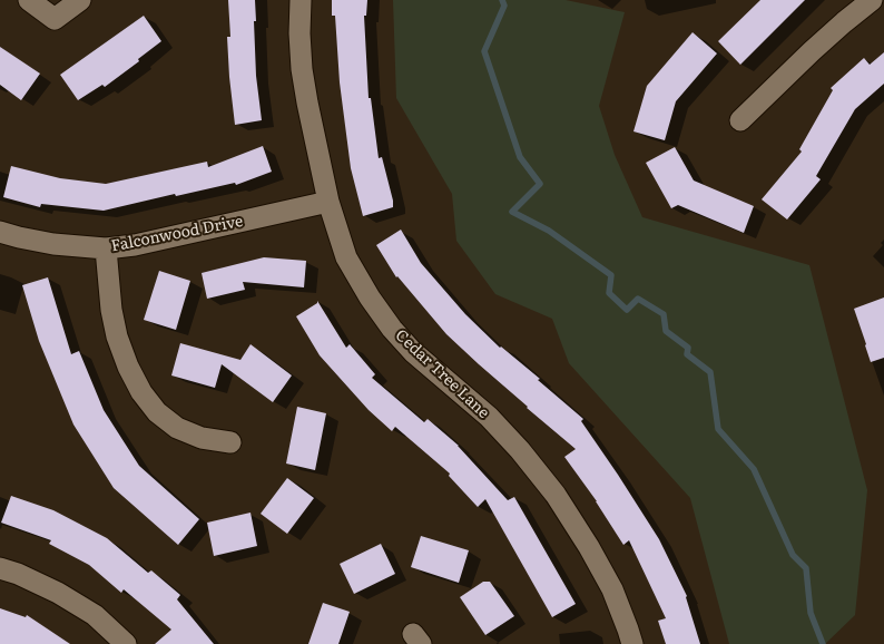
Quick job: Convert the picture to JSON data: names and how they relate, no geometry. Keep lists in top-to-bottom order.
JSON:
{
  "streets": {
    "street": ["Falconwood Drive", "Cedar Tree Lane"]
  },
  "crossings": [
    ["Falconwood Drive", "Cedar Tree Lane"]
  ]
}
